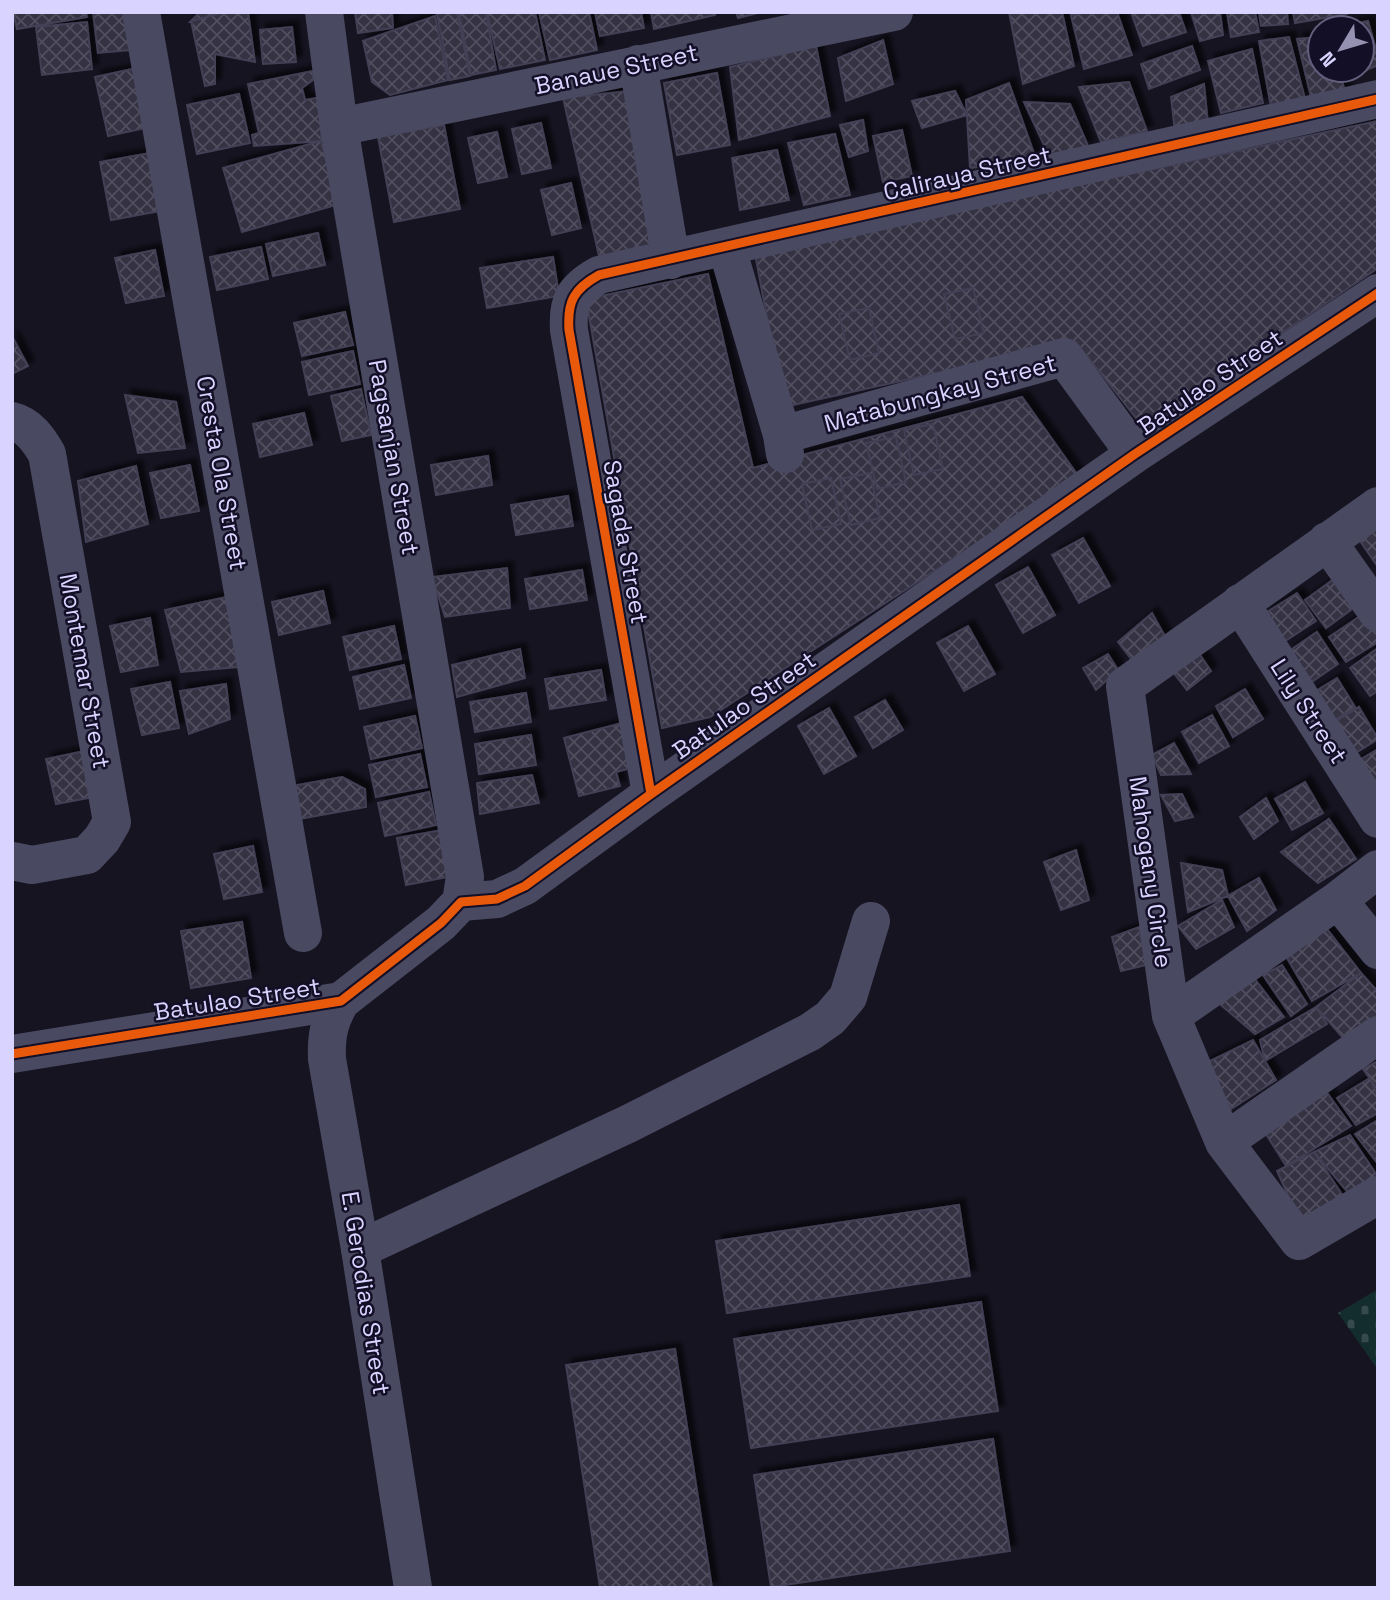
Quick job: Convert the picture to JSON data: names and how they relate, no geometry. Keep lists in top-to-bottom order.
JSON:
{
  "streets": {
    "street": [
      "Banaue Street",
      "Caliraya Street",
      "Batulao Street",
      "Matabungkay Street",
      "Pagsanjan Street",
      "Cresta Ola Street",
      "Sagada Street",
      "Montemar Street",
      "Lily Street",
      "Mahogany Circle",
      "E. Gerodias Street"
    ]
  },
  "crossings": [
    ["Banaue Street", "Pagsanjan Street"],
    ["Caliraya Street", "Matabungkay Street"],
    ["Caliraya Street", "Sagada Street"],
    ["Batulao Street", "Matabungkay Street"],
    ["Batulao Street", "Pagsanjan Street"],
    ["Batulao Street", "Sagada Street"],
    ["Batulao Street", "E. Gerodias Street"],
    ["Lily Street", "Mahogany Circle"]
  ],
  "north": "bottom left"
}
